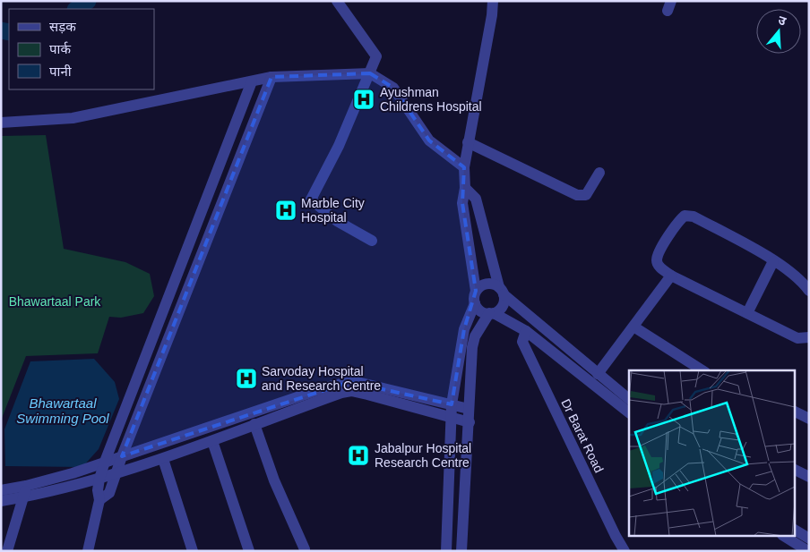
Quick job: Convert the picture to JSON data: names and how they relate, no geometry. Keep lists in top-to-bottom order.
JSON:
{
  "streets": {
    "street": ["Dr Barat Road"]
  },
  "water": ["Bhawartaal Swimming Pool"],
  "parks": ["Bhawartaal Park"],
  "places": {
    "hospital": [
      "Ayushman Childrens Hospital",
      "Marble City Hospital",
      "Sarvoday Hospital and Research Centre",
      "Jabalpur Hospital Research Centre"
    ]
  },
  "legend": ["सड़क", "पार्क", "पानी"],
  "north": "top"
}
